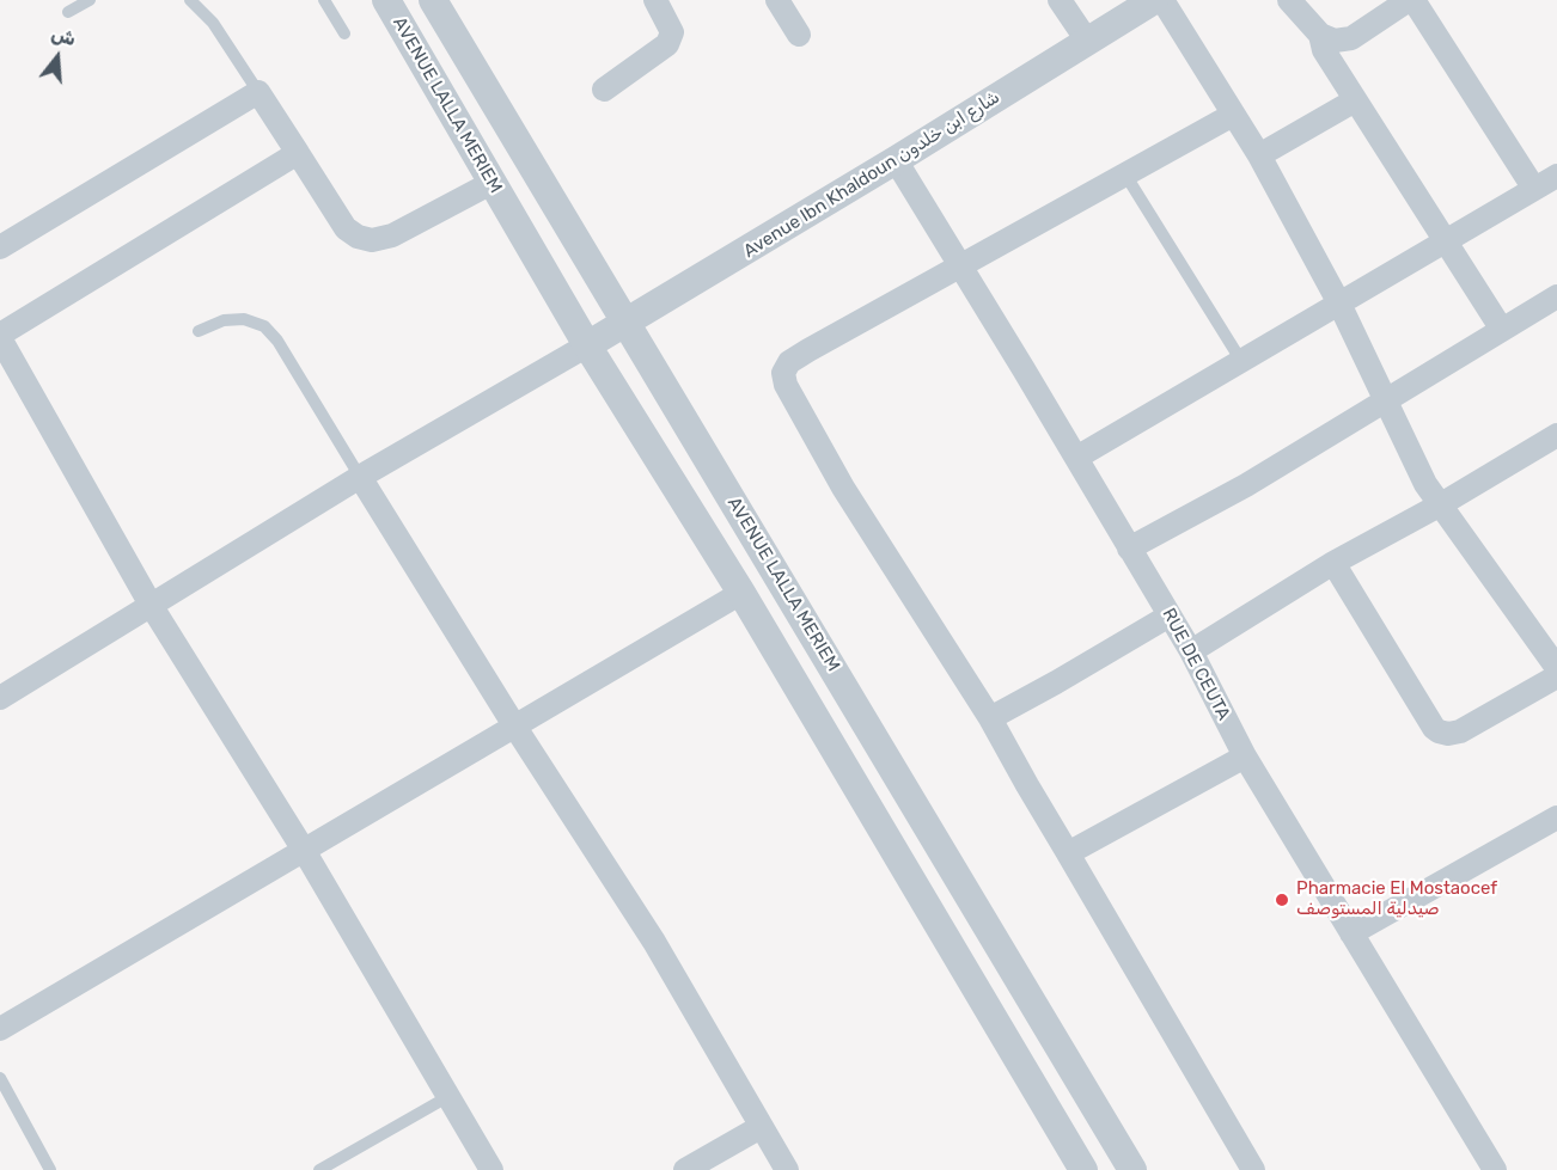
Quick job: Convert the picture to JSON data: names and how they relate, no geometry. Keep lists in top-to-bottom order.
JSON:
{
  "streets": {
    "street": ["AVENUE LALLA MERIEM", "Avenue Ibn Khaldoun شارع ابن خلدون", "RUE DE CEUTA"]
  },
  "crossings": [
    ["AVENUE LALLA MERIEM", "Avenue Ibn Khaldoun شارع ابن خلدون"],
    ["Avenue Ibn Khaldoun شارع ابن خلدون", "RUE DE CEUTA"]
  ],
  "places": ["Pharmacie El Mostaocef صيدلية المستوصف"],
  "north": "top"
}
